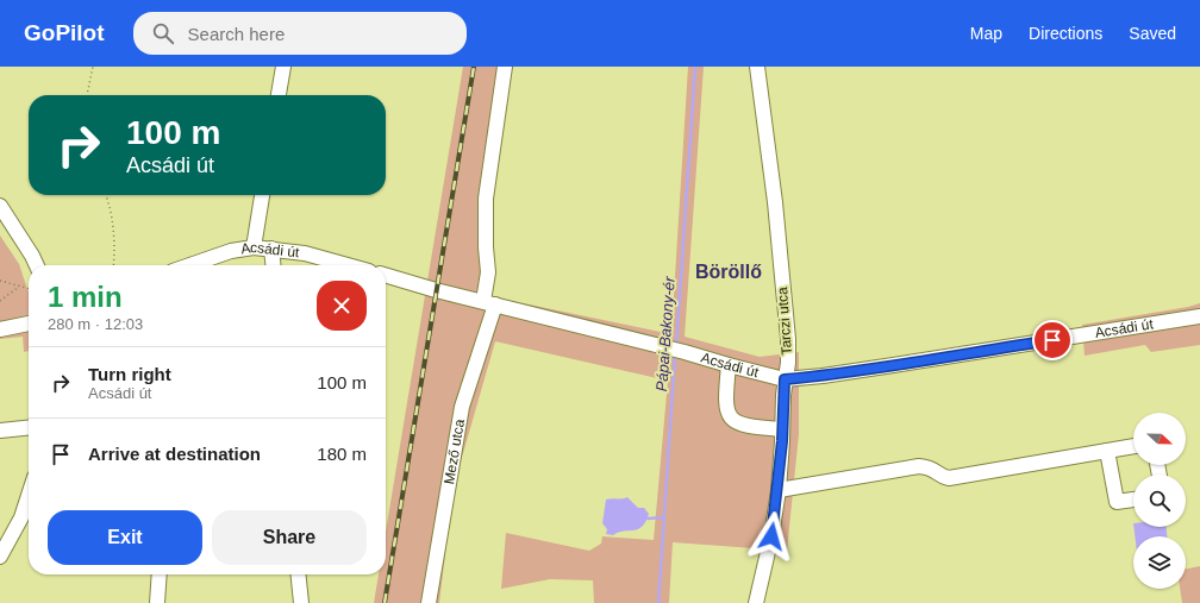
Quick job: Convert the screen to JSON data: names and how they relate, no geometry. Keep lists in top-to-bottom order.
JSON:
{
  "streets": {
    "street": ["Acsádi út", "Tarczi utca", "Mező utca"]
  },
  "crossings": [
    ["Acsádi út", "Tarczi utca"],
    ["Acsádi út", "Mező utca"]
  ],
  "districts": ["Böröllő"],
  "water": ["Pápai-Bakony-ér"],
  "north": "right",
  "page": {
    "header": "GoPilot",
    "search": "Search here",
    "nav": ["Map", "Directions", "Saved"],
    "turn": ["100 m", "Acsádi út"],
    "heading": ["1 min", "280 m · 12:03"],
    "list": [
      {
        "name": "Turn right",
        "note": "Acsádi út",
        "value": "100 m"
      },
      {
        "name": "Arrive at destination",
        "value": "180 m"
      }
    ],
    "buttons": ["Exit", "Share"]
  }
}
